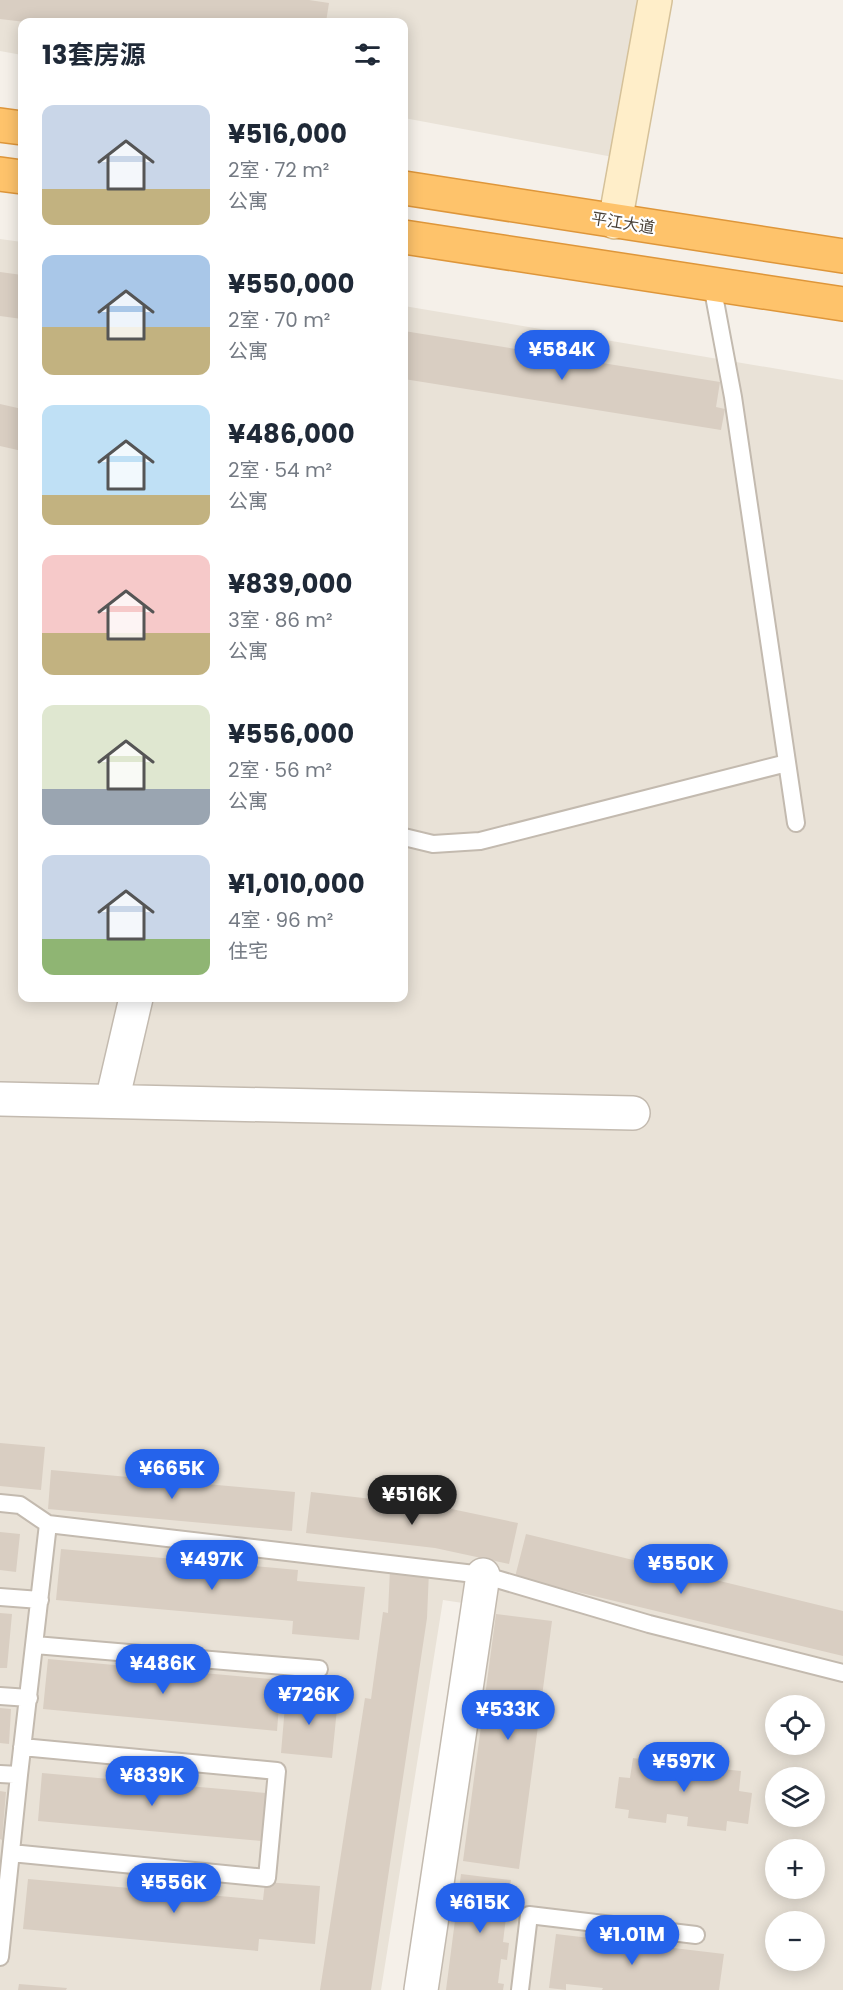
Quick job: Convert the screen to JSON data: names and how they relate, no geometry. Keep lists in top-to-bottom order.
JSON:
{
  "streets": {
    "highway": ["平江大道"]
  },
  "page": {
    "heading": "13套房源",
    "list": [
      {
        "name": "¥516,000",
        "note": "2室 · 72 m² · 公寓"
      },
      {
        "name": "¥550,000",
        "note": "2室 · 70 m² · 公寓"
      },
      {
        "name": "¥486,000",
        "note": "2室 · 54 m² · 公寓"
      },
      {
        "name": "¥839,000",
        "note": "3室 · 86 m² · 公寓"
      },
      {
        "name": "¥556,000",
        "note": "2室 · 56 m² · 公寓"
      },
      {
        "name": "¥1,010,000",
        "note": "4室 · 96 m² · 住宅"
      }
    ],
    "price": [
      "¥584K",
      "¥665K",
      "¥516K",
      "¥497K",
      "¥550K",
      "¥486K",
      "¥726K",
      "¥533K",
      "¥597K",
      "¥839K",
      "¥556K",
      "¥615K",
      "¥1.01M"
    ],
    "map_buttons": ["+", "−"]
  }
}
